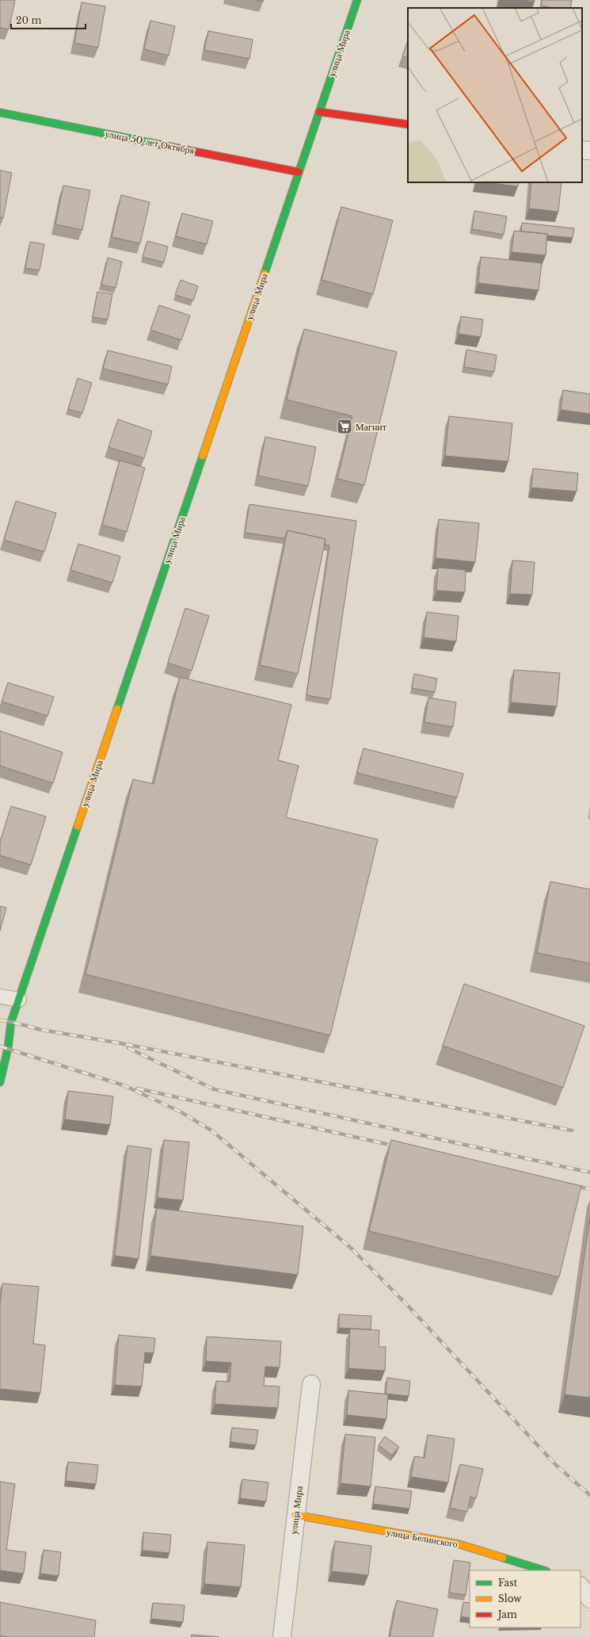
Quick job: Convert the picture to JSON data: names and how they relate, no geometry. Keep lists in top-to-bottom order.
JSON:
{
  "streets": {
    "street": ["улица Мира", "улица 50 лет Октября", "улица Белинского"]
  },
  "crossings": [
    ["улица Мира", "улица 50 лет Октября"],
    ["улица Мира", "улица Белинского"]
  ],
  "places": {
    "supermarket": ["Магнит"]
  },
  "legend": ["Fast", "Slow", "Jam"],
  "scale_bar": "20 m"
}
